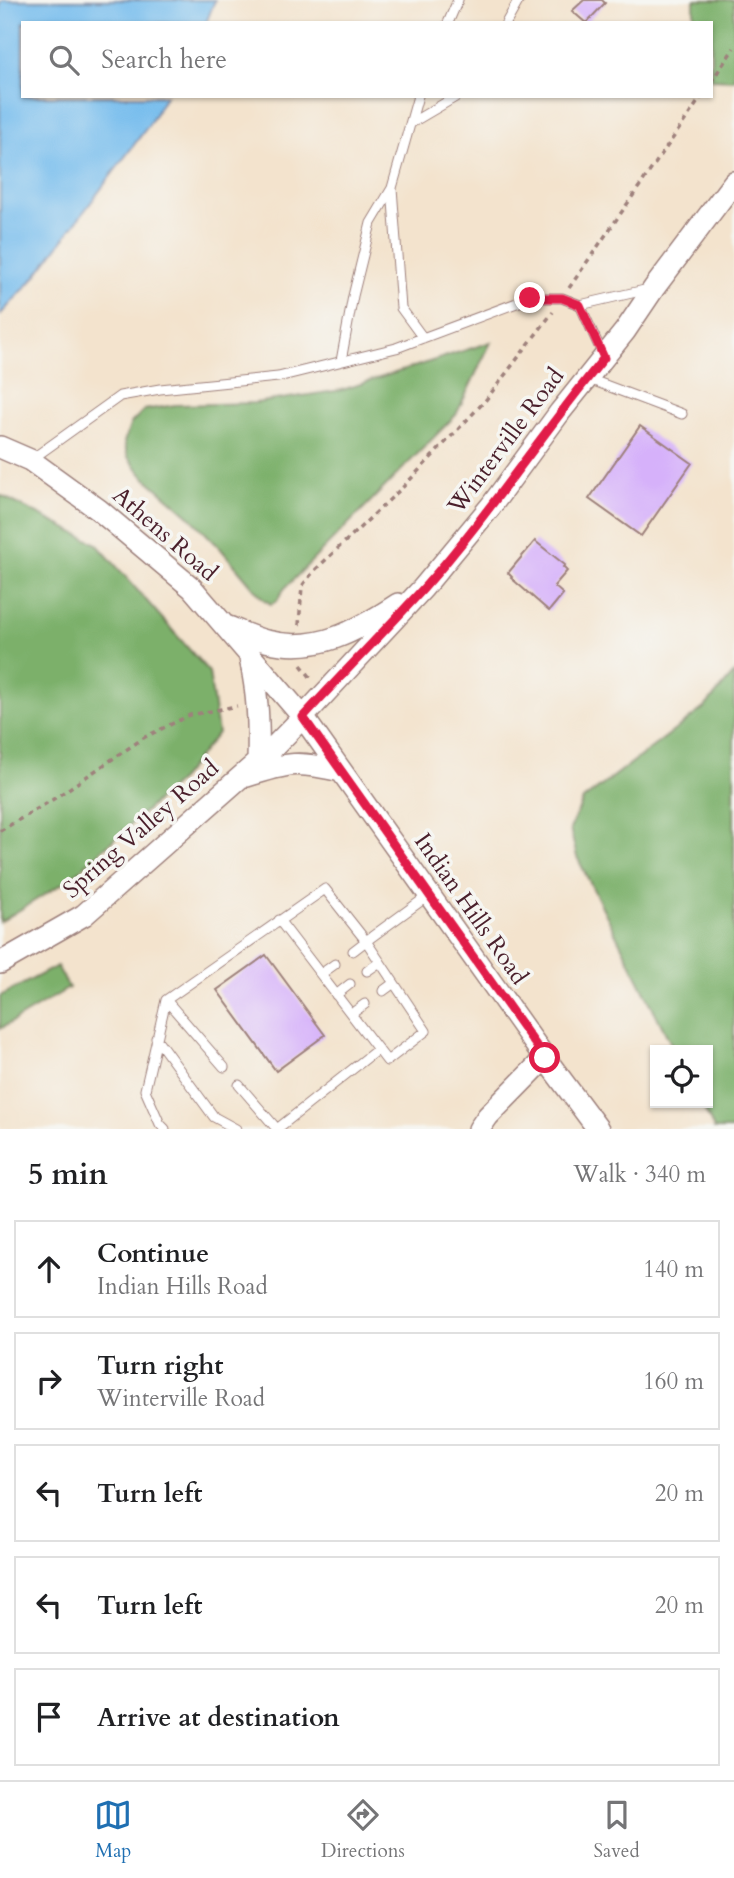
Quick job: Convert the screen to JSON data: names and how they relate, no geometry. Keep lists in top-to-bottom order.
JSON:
{
  "streets": {
    "street": [
      "Winterville Road",
      "Athens Road",
      "Spring Valley Road",
      "Indian Hills Road"
    ]
  },
  "crossings": [
    ["Winterville Road", "Athens Road"],
    ["Winterville Road", "Spring Valley Road"],
    ["Winterville Road", "Indian Hills Road"],
    ["Athens Road", "Spring Valley Road"],
    ["Athens Road", "Indian Hills Road"],
    ["Spring Valley Road", "Indian Hills Road"]
  ],
  "page": {
    "search": "Search here",
    "heading": ["5 min", "Walk · 340 m"],
    "list": [
      ["Continue", "Indian Hills Road", "140 m"],
      ["Turn right", "Winterville Road", "160 m"],
      ["Turn left", "20 m"],
      ["Turn left", "20 m"],
      "Arrive at destination"
    ],
    "nav": ["Map", "Directions", "Saved"]
  }
}
